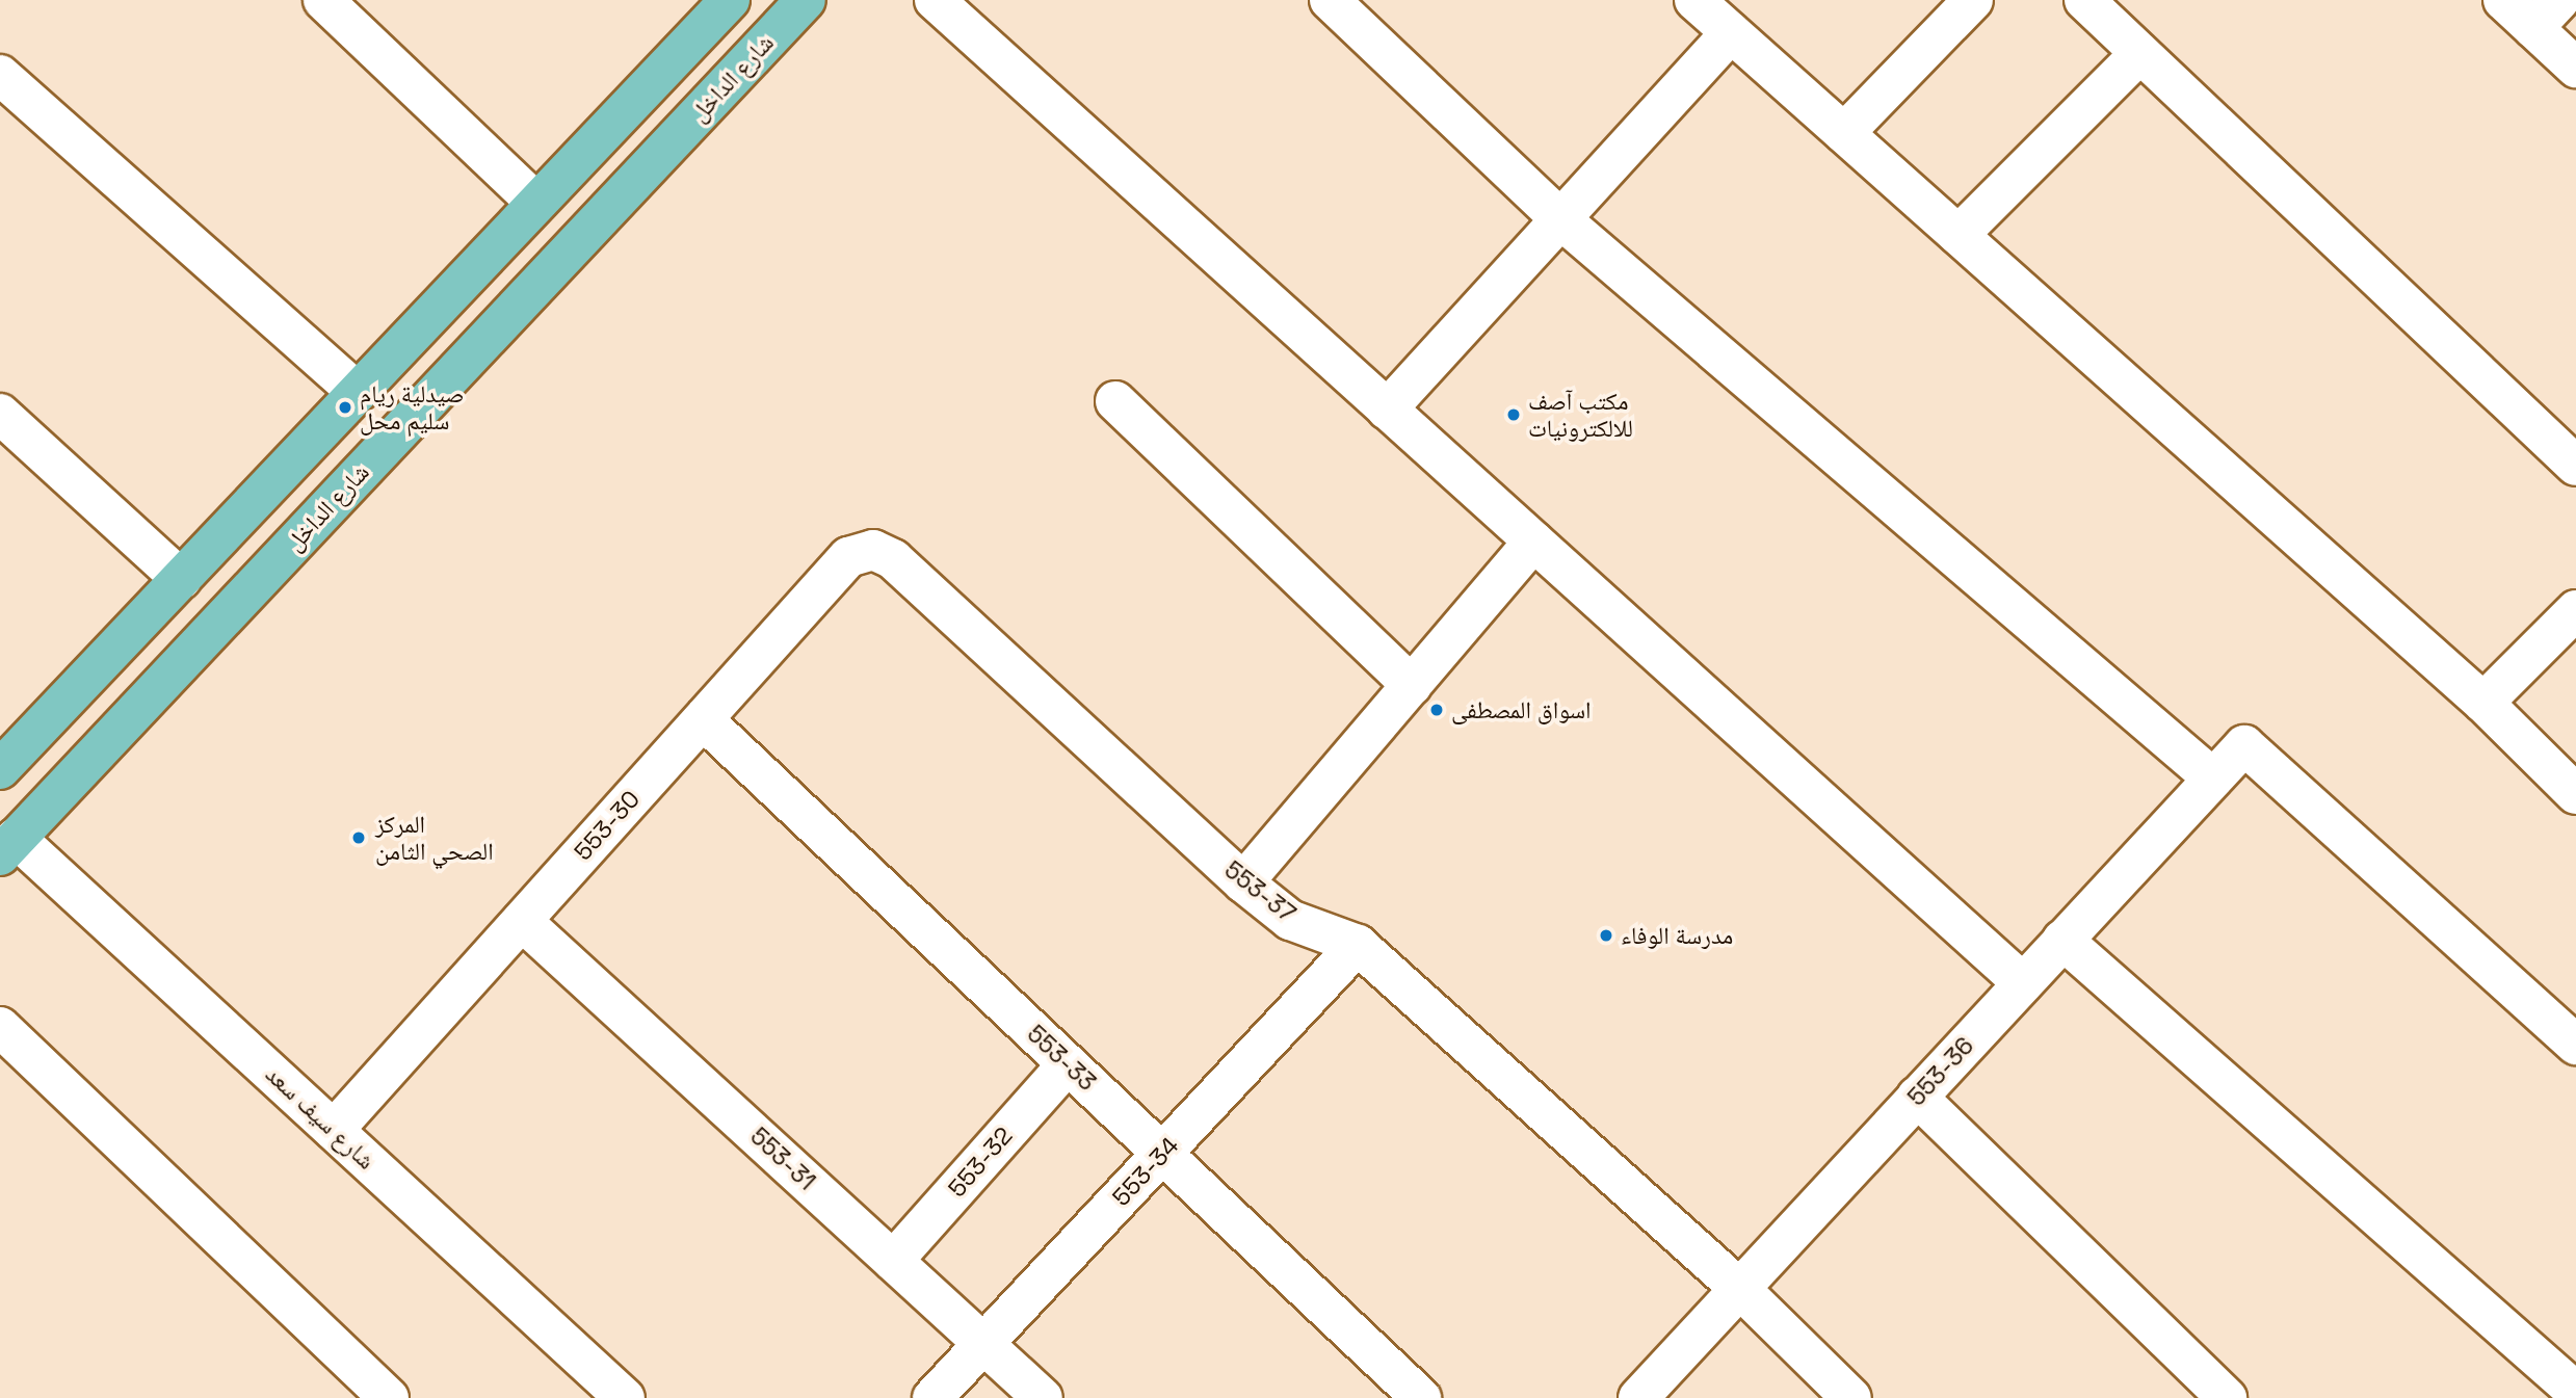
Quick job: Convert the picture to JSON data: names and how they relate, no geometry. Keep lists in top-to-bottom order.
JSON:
{
  "streets": {
    "main road": ["شارع الداخل"],
    "street": [
      "553-30",
      "553-37",
      "553-33",
      "553-36",
      "شارع سيف سعد",
      "553-31",
      "553-32",
      "553-34"
    ]
  },
  "crossings": [
    ["شارع الداخل", "شارع سيف سعد"],
    ["553-30", "553-37"],
    ["553-30", "553-33"],
    ["553-30", "شارع سيف سعد"],
    ["553-30", "553-31"],
    ["553-37", "553-36"],
    ["553-37", "553-34"],
    ["553-33", "553-32"],
    ["553-33", "553-34"],
    ["553-31", "553-32"],
    ["553-31", "553-34"]
  ],
  "places": [
    "صيدلية ريام سليم محل",
    "مكتب آصف للالكترونيات",
    "اسواق المصطفى",
    "المركز الصحي الثامن",
    "مدرسة الوفاء"
  ]
}
